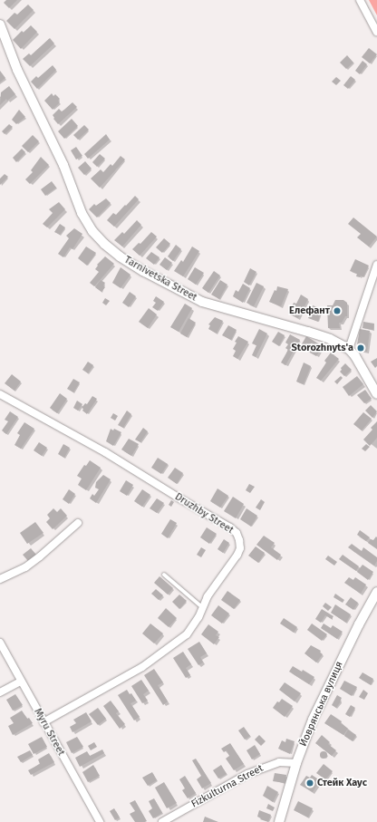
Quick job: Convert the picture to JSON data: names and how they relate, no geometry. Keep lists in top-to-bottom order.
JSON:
{
  "streets": {
    "street": [
      "Tarnivetska Street",
      "Druzhby Street",
      "Йоврянська вулиця",
      "Myru Street",
      "Fizkulturna Street"
    ]
  },
  "crossings": [
    ["Druzhby Street", "Myru Street"],
    ["Йоврянська вулиця", "Fizkulturna Street"]
  ],
  "places": ["Елефант", "Storozhnyts'a", "Стейк Хаус"]
}
